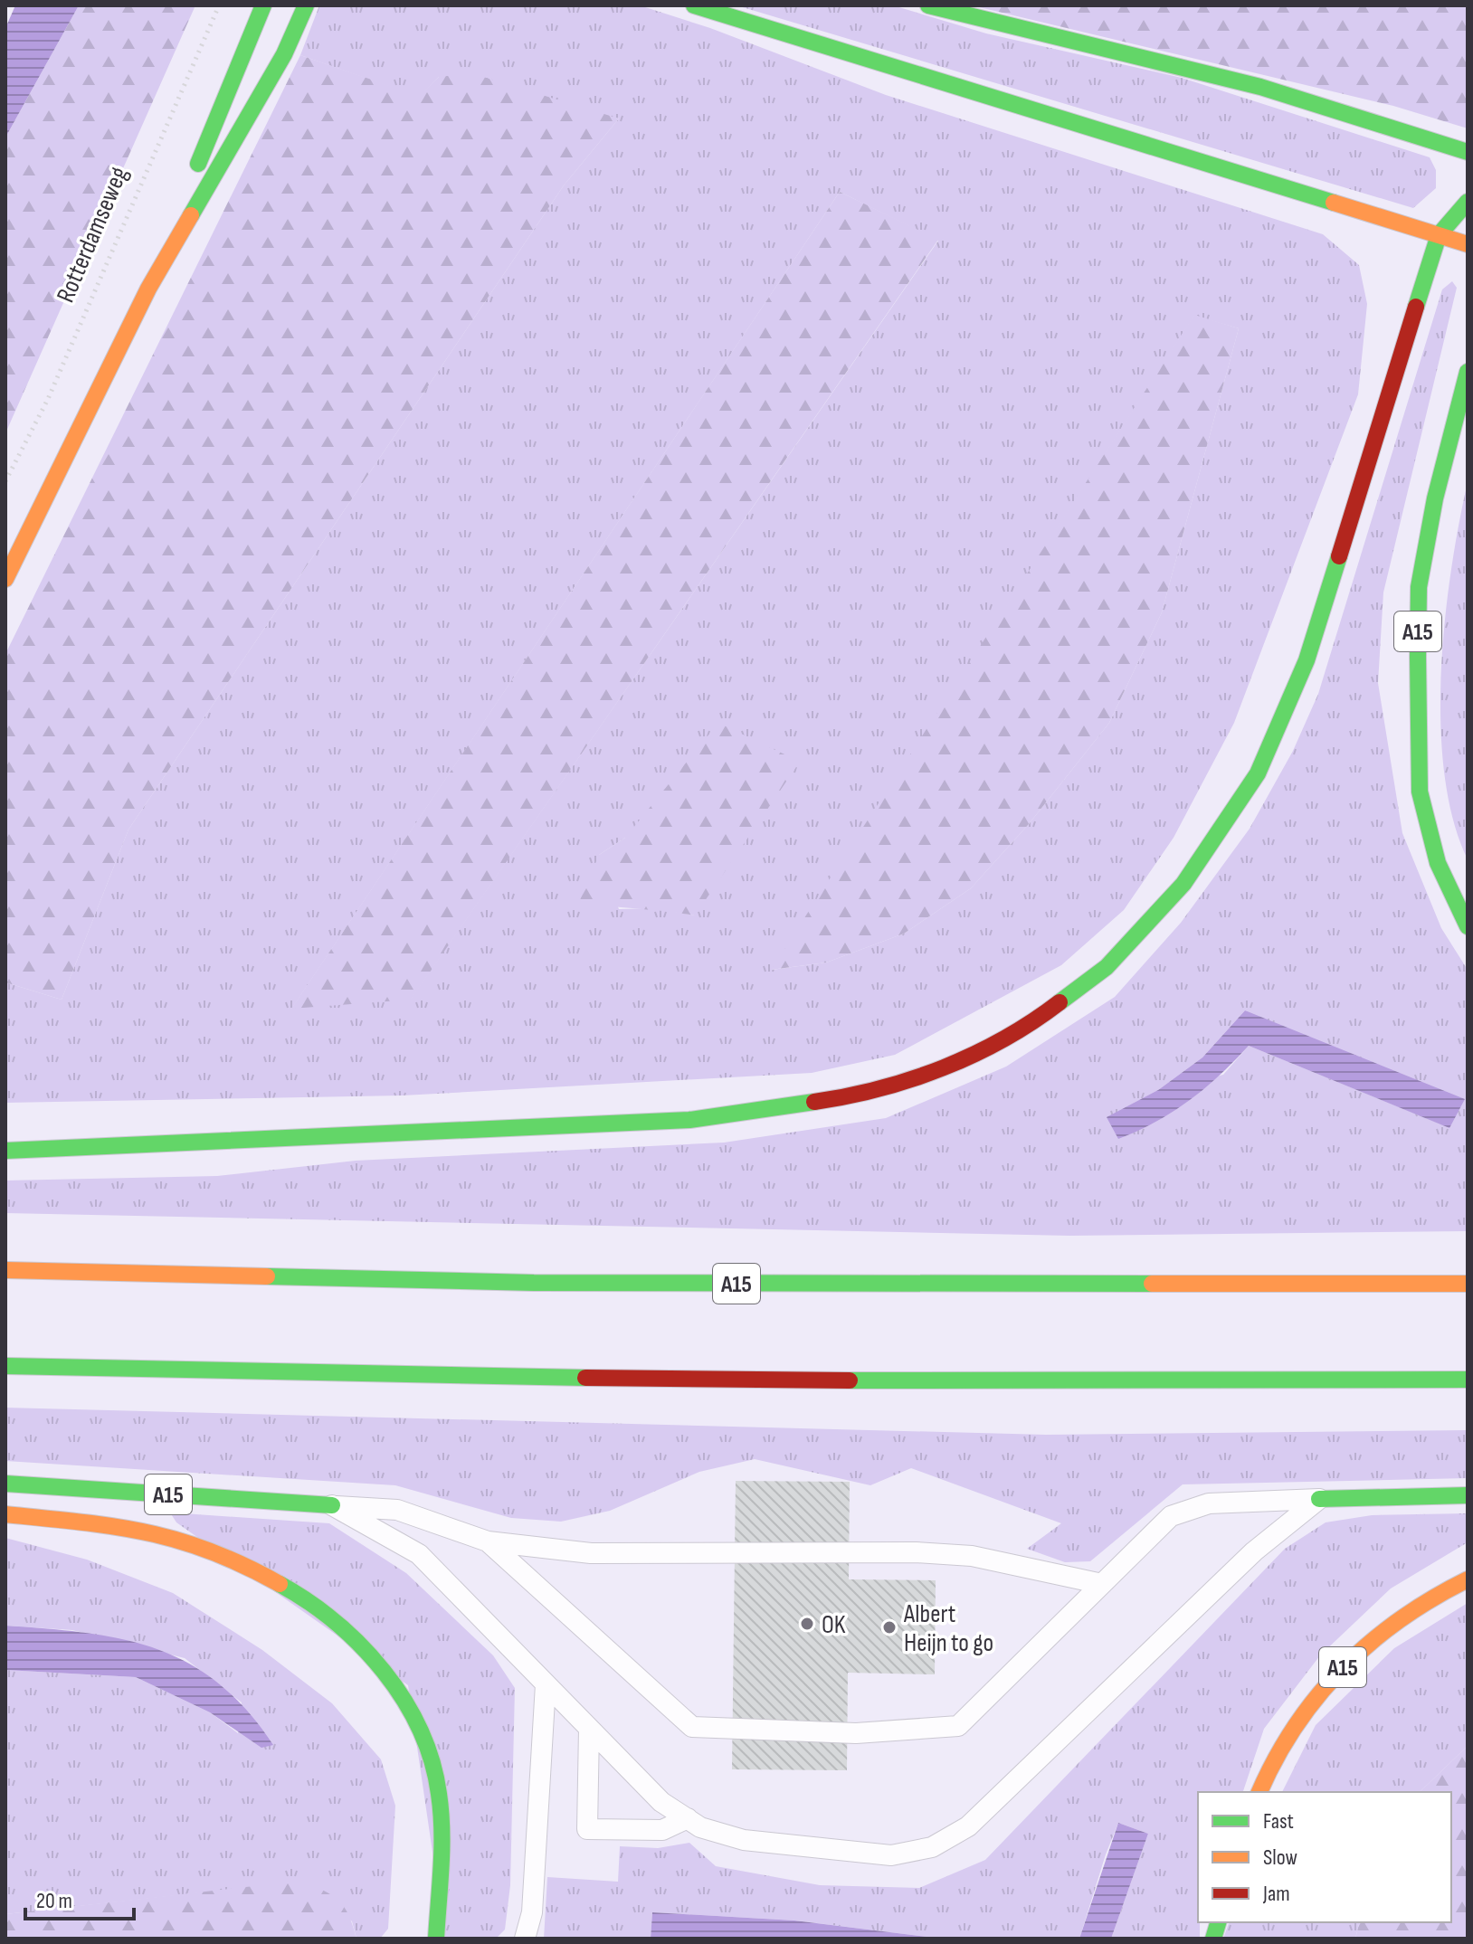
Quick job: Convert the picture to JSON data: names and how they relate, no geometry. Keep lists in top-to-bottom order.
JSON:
{
  "streets": {
    "main road": ["A15"],
    "path": ["Rotterdamseweg"]
  },
  "places": ["OK", "Albert Heijn to go"],
  "legend": ["Fast", "Slow", "Jam"],
  "scale_bar": "20 m"
}
